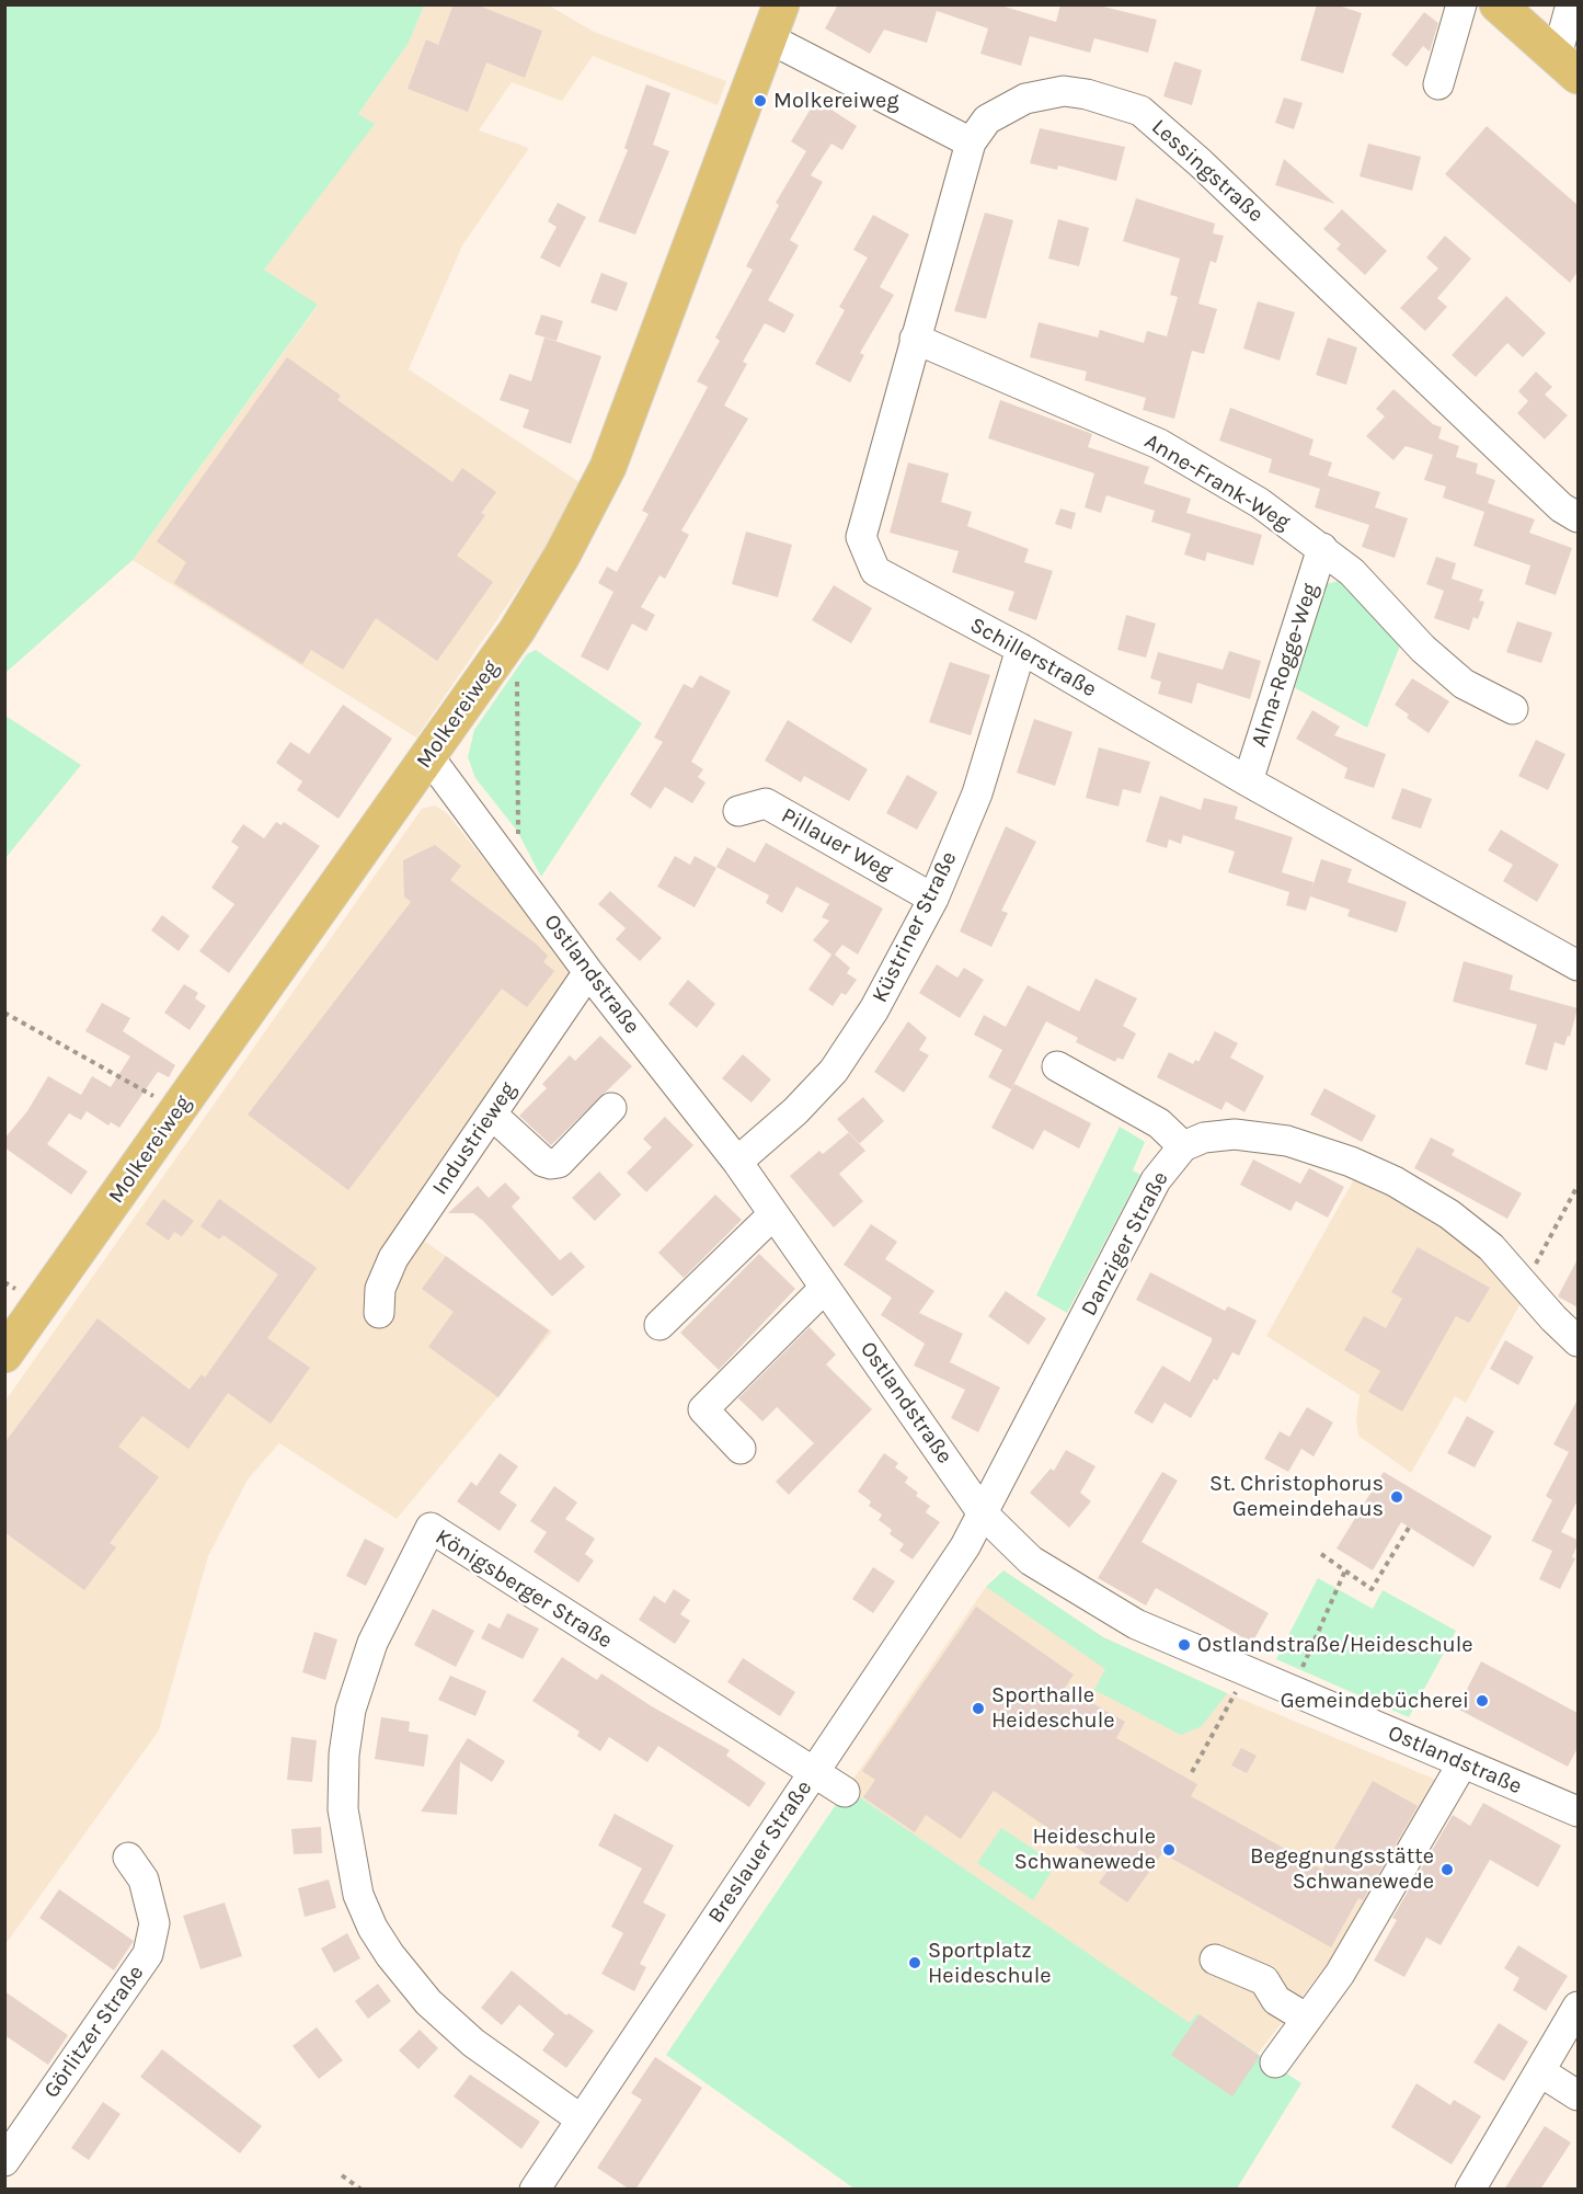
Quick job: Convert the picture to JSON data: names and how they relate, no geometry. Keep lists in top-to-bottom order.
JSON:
{
  "streets": {
    "main road": ["Molkereiweg"],
    "street": [
      "Lessingstraße",
      "Anne-Frank-Weg",
      "Schillerstraße",
      "Alma-Rogge-Weg",
      "Pillauer Weg",
      "Küstriner Straße",
      "Ostlandstraße",
      "Industrieweg",
      "Danziger Straße",
      "Königsberger Straße",
      "Breslauer Straße",
      "Görlitzer Straße"
    ]
  },
  "crossings": [
    ["Lessingstraße", "Schillerstraße"],
    ["Anne-Frank-Weg", "Schillerstraße"],
    ["Anne-Frank-Weg", "Alma-Rogge-Weg"],
    ["Schillerstraße", "Alma-Rogge-Weg"],
    ["Schillerstraße", "Küstriner Straße"],
    ["Molkereiweg", "Ostlandstraße"],
    ["Pillauer Weg", "Küstriner Straße"],
    ["Küstriner Straße", "Ostlandstraße"],
    ["Ostlandstraße", "Industrieweg"],
    ["Ostlandstraße", "Danziger Straße"],
    ["Ostlandstraße", "Breslauer Straße"],
    ["Danziger Straße", "Breslauer Straße"],
    ["Königsberger Straße", "Breslauer Straße"]
  ],
  "places": [
    "Molkereiweg",
    "St. Christophorus Gemeindehaus",
    "Ostlandstraße/Heideschule",
    "Gemeindebücherei",
    "Sporthalle Heideschule",
    "Heideschule Schwanewede",
    "Begegnungsstätte Schwanewede",
    "Sportplatz Heideschule"
  ]
}
